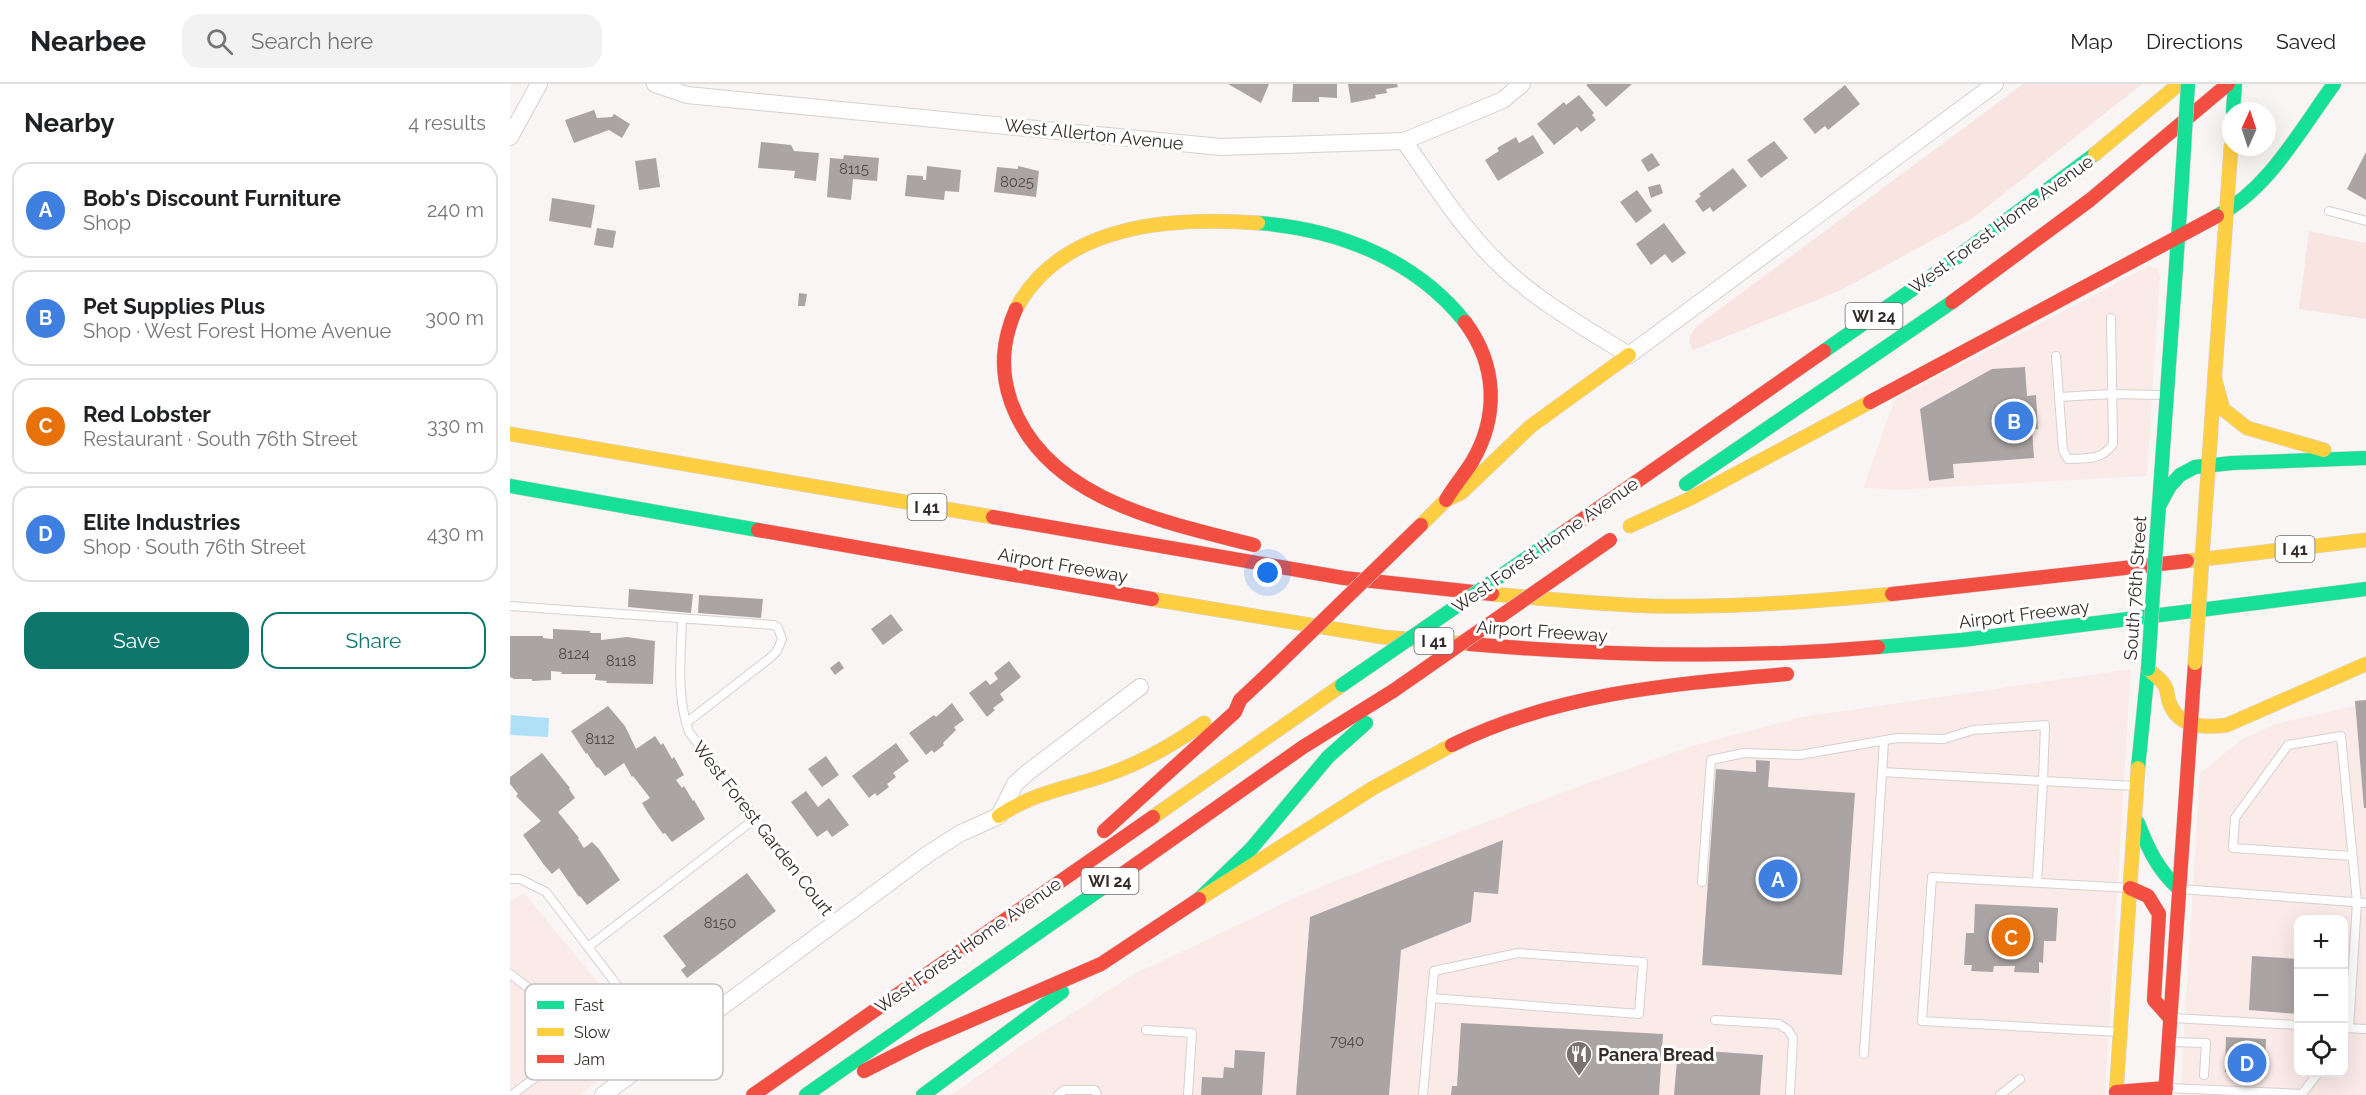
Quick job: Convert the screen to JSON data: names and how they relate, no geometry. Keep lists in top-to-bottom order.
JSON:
{
  "streets": {
    "main road": [
      "West Forest Home Avenue",
      "WI 24",
      "I 41",
      "Airport Freeway",
      "South 76th Street"
    ],
    "street": ["West Allerton Avenue"],
    "lane": ["West Forest Garden Court"]
  },
  "places": {
    "restaurant": ["Panera Bread"]
  },
  "house_numbers": [
    "8115",
    "8025",
    "8124",
    "8118",
    "8112",
    "8150",
    "7940"
  ],
  "legend": ["Fast", "Slow", "Jam"],
  "north": "top",
  "page": {
    "header": "Nearbee",
    "search": "Search here",
    "nav": ["Map", "Directions", "Saved"],
    "heading": ["Nearby", "4 results"],
    "list": [
      {
        "mark": "A",
        "name": "Bob's Discount Furniture",
        "note": "Shop",
        "value": "240 m"
      },
      {
        "mark": "B",
        "name": "Pet Supplies Plus",
        "note": "Shop · West Forest Home Avenue",
        "value": "300 m"
      },
      {
        "mark": "C",
        "name": "Red Lobster",
        "note": "Restaurant · South 76th Street",
        "value": "330 m"
      },
      {
        "mark": "D",
        "name": "Elite Industries",
        "note": "Shop · South 76th Street",
        "value": "430 m"
      }
    ],
    "pins": [
      "B",
      "A",
      "C",
      "D"
    ],
    "buttons": ["Save", "Share"],
    "map_buttons": ["+", "−"]
  }
}
